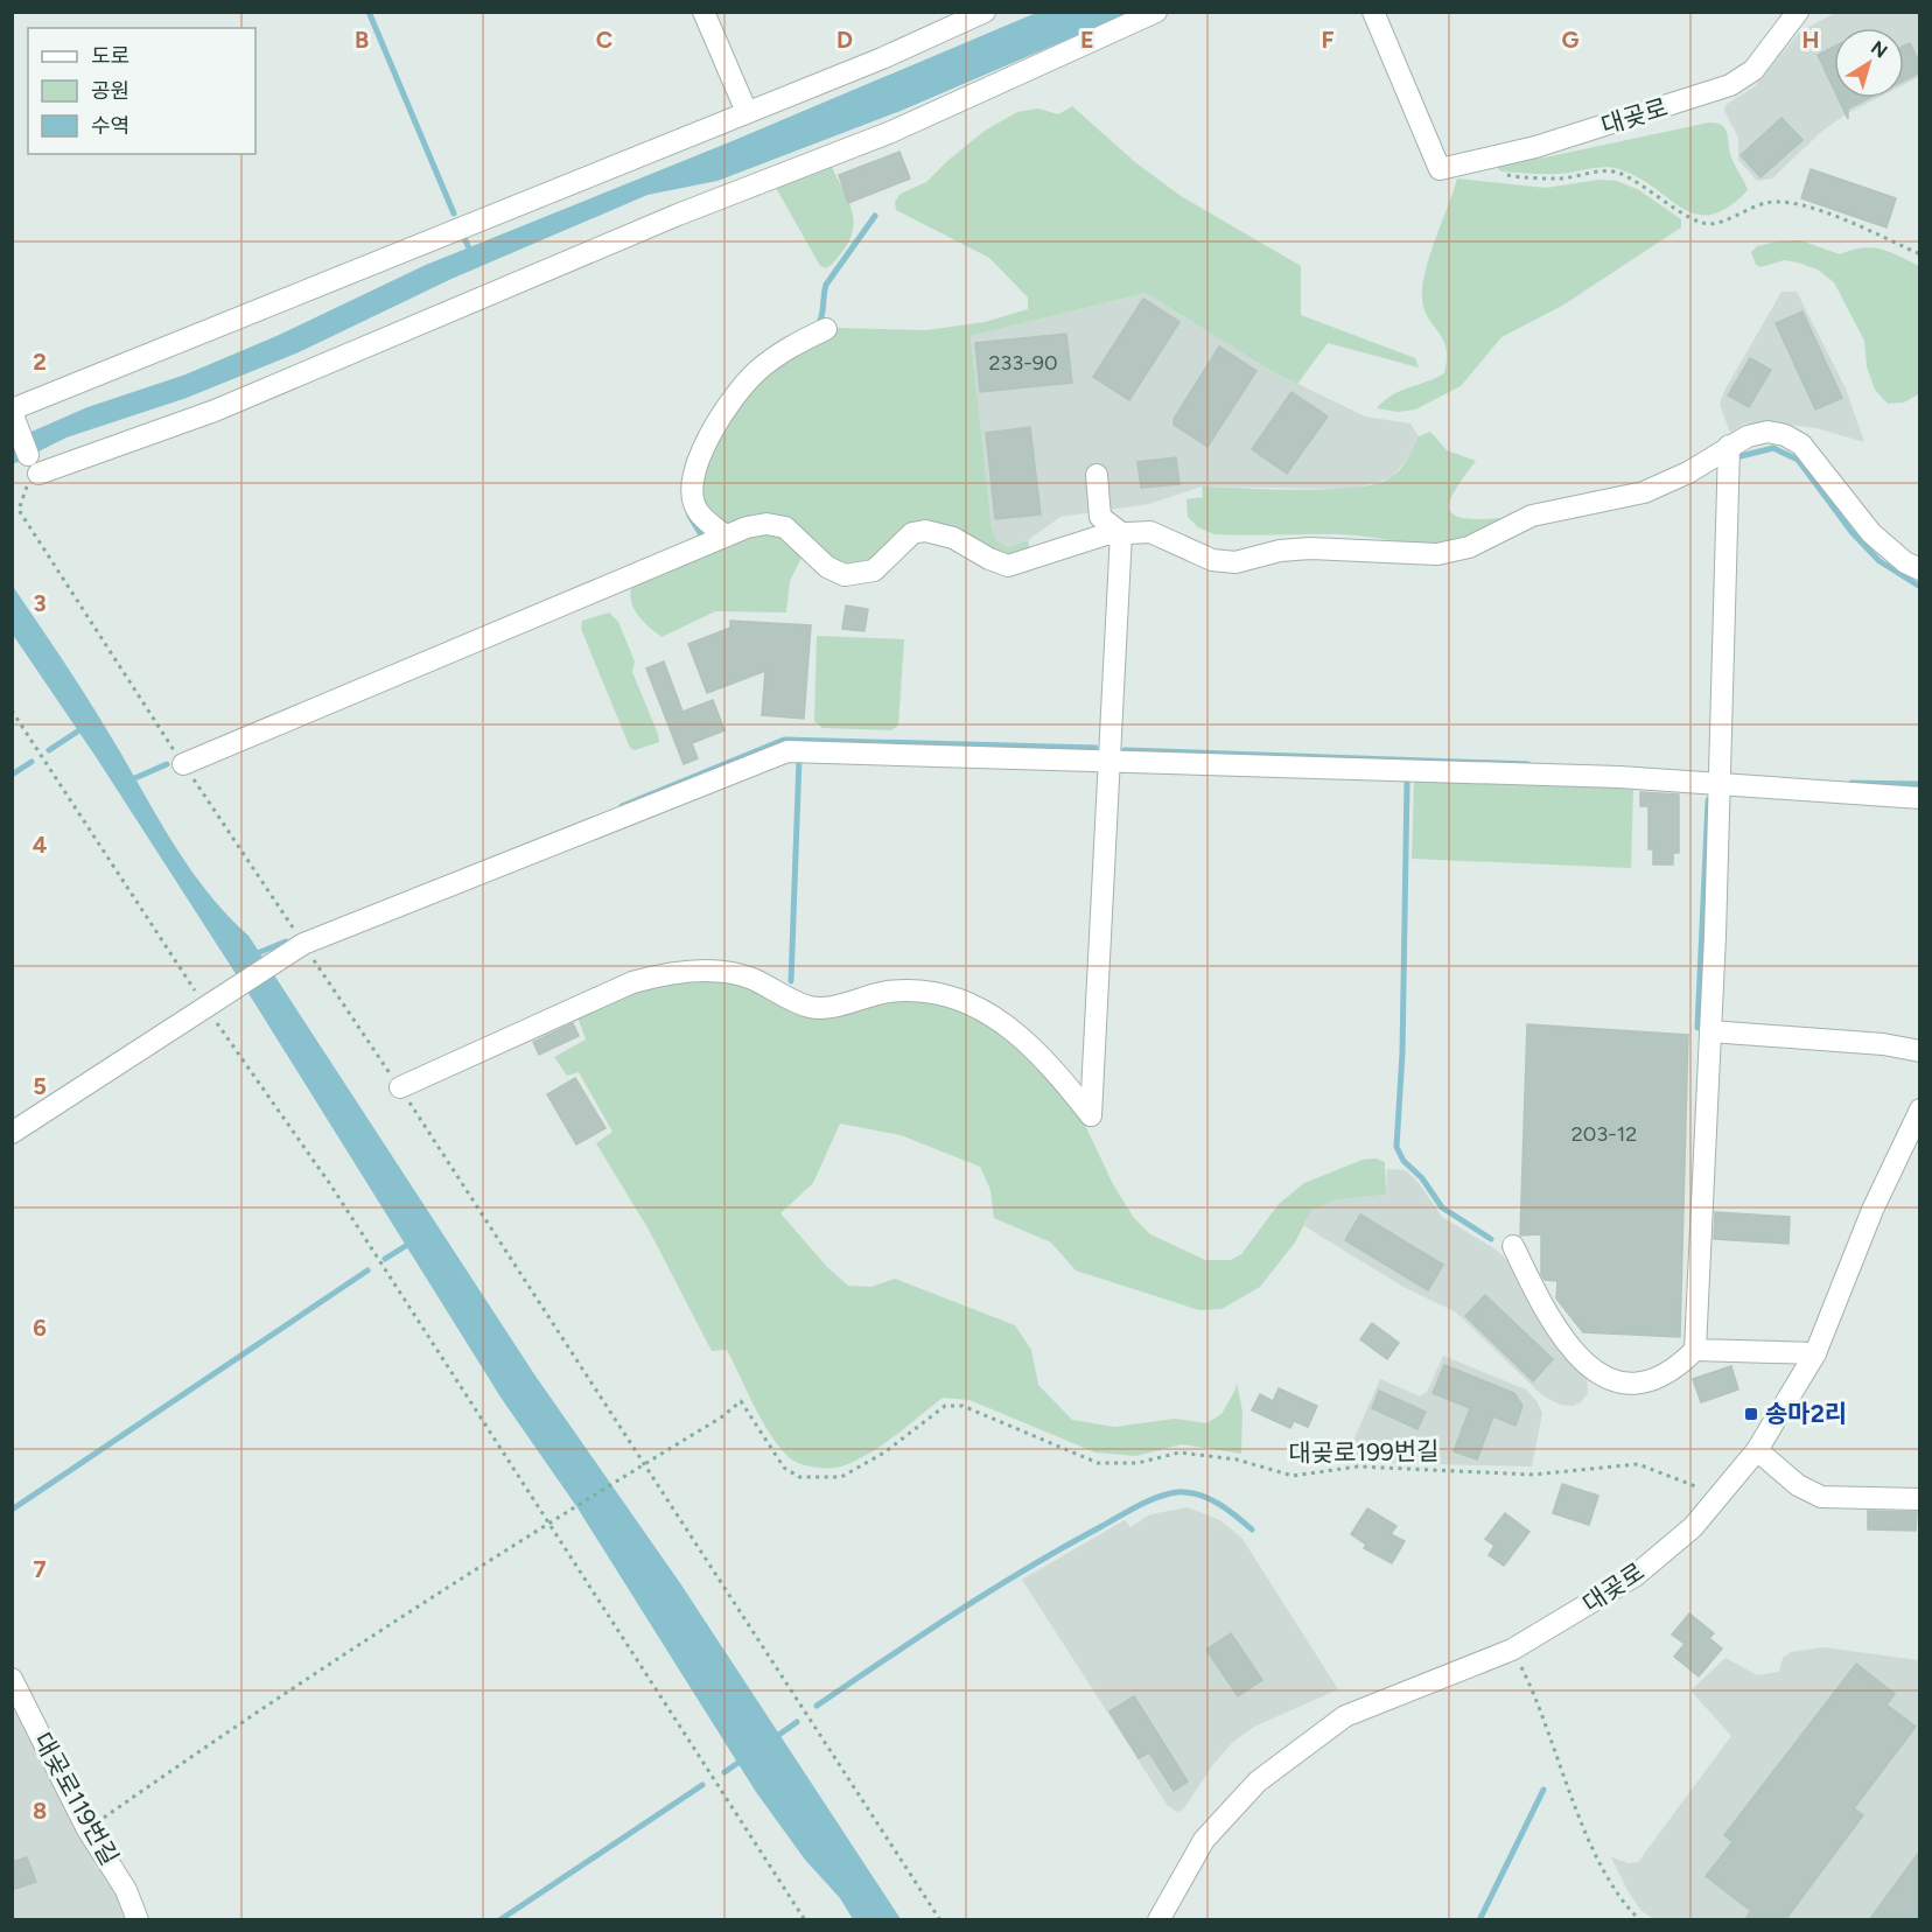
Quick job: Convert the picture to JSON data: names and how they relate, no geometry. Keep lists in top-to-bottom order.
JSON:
{
  "streets": {
    "street": ["대곶로", "대곶로119번길"],
    "path": ["대곶로199번길"]
  },
  "crossings": [
    ["대곶로", "대곶로199번길"]
  ],
  "places": {
    "transit": ["송마2리"]
  },
  "house_numbers": ["233-90", "203-12"],
  "legend": ["도로", "공원", "수역"],
  "north": "top right",
  "grid": {
    "columns": [
      "B",
      "C",
      "D",
      "E",
      "F",
      "G",
      "H"
    ],
    "rows": [
      "2",
      "3",
      "4",
      "5",
      "6",
      "7",
      "8"
    ]
  }
}
